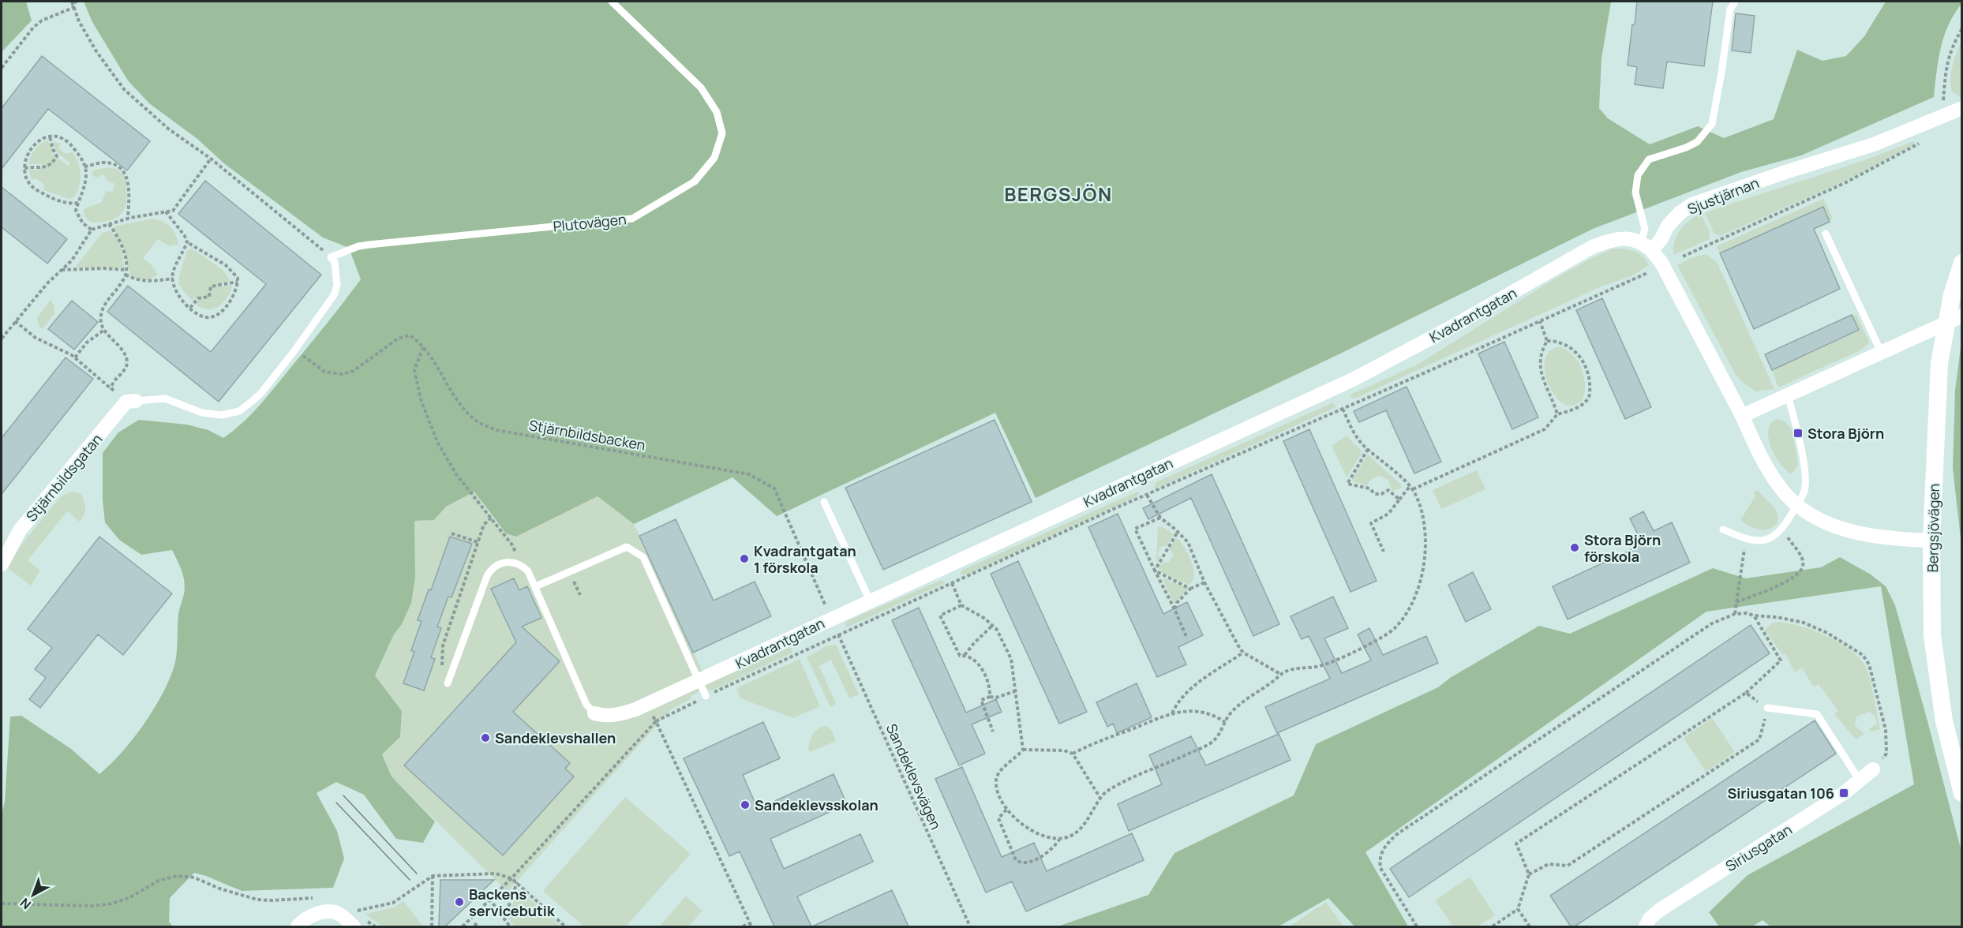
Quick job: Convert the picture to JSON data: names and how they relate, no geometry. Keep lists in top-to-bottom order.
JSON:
{
  "streets": {
    "street": [
      "Sjustjärnan",
      "Kvadrantgatan",
      "Stjärnbildsgatan",
      "Bergsjövägen",
      "Siriusgatan"
    ],
    "lane": ["Plutovägen"],
    "path": ["Stjärnbildsbacken", "Sandeklevsvägen"]
  },
  "crossings": [
    ["Sjustjärnan", "Kvadrantgatan"],
    ["Kvadrantgatan", "Stjärnbildsbacken"],
    ["Stjärnbildsbacken", "Sandeklevsvägen"]
  ],
  "districts": ["BERGSJÖN"],
  "places": {
    "transit": ["Stora Björn", "Siriusgatan 106"],
    "other": [
      "Stora Björn förskola",
      "Kvadrantgatan 1 förskola",
      "Sandeklevshallen",
      "Sandeklevsskolan",
      "Backens servicebutik"
    ]
  },
  "north": "bottom left"
}
